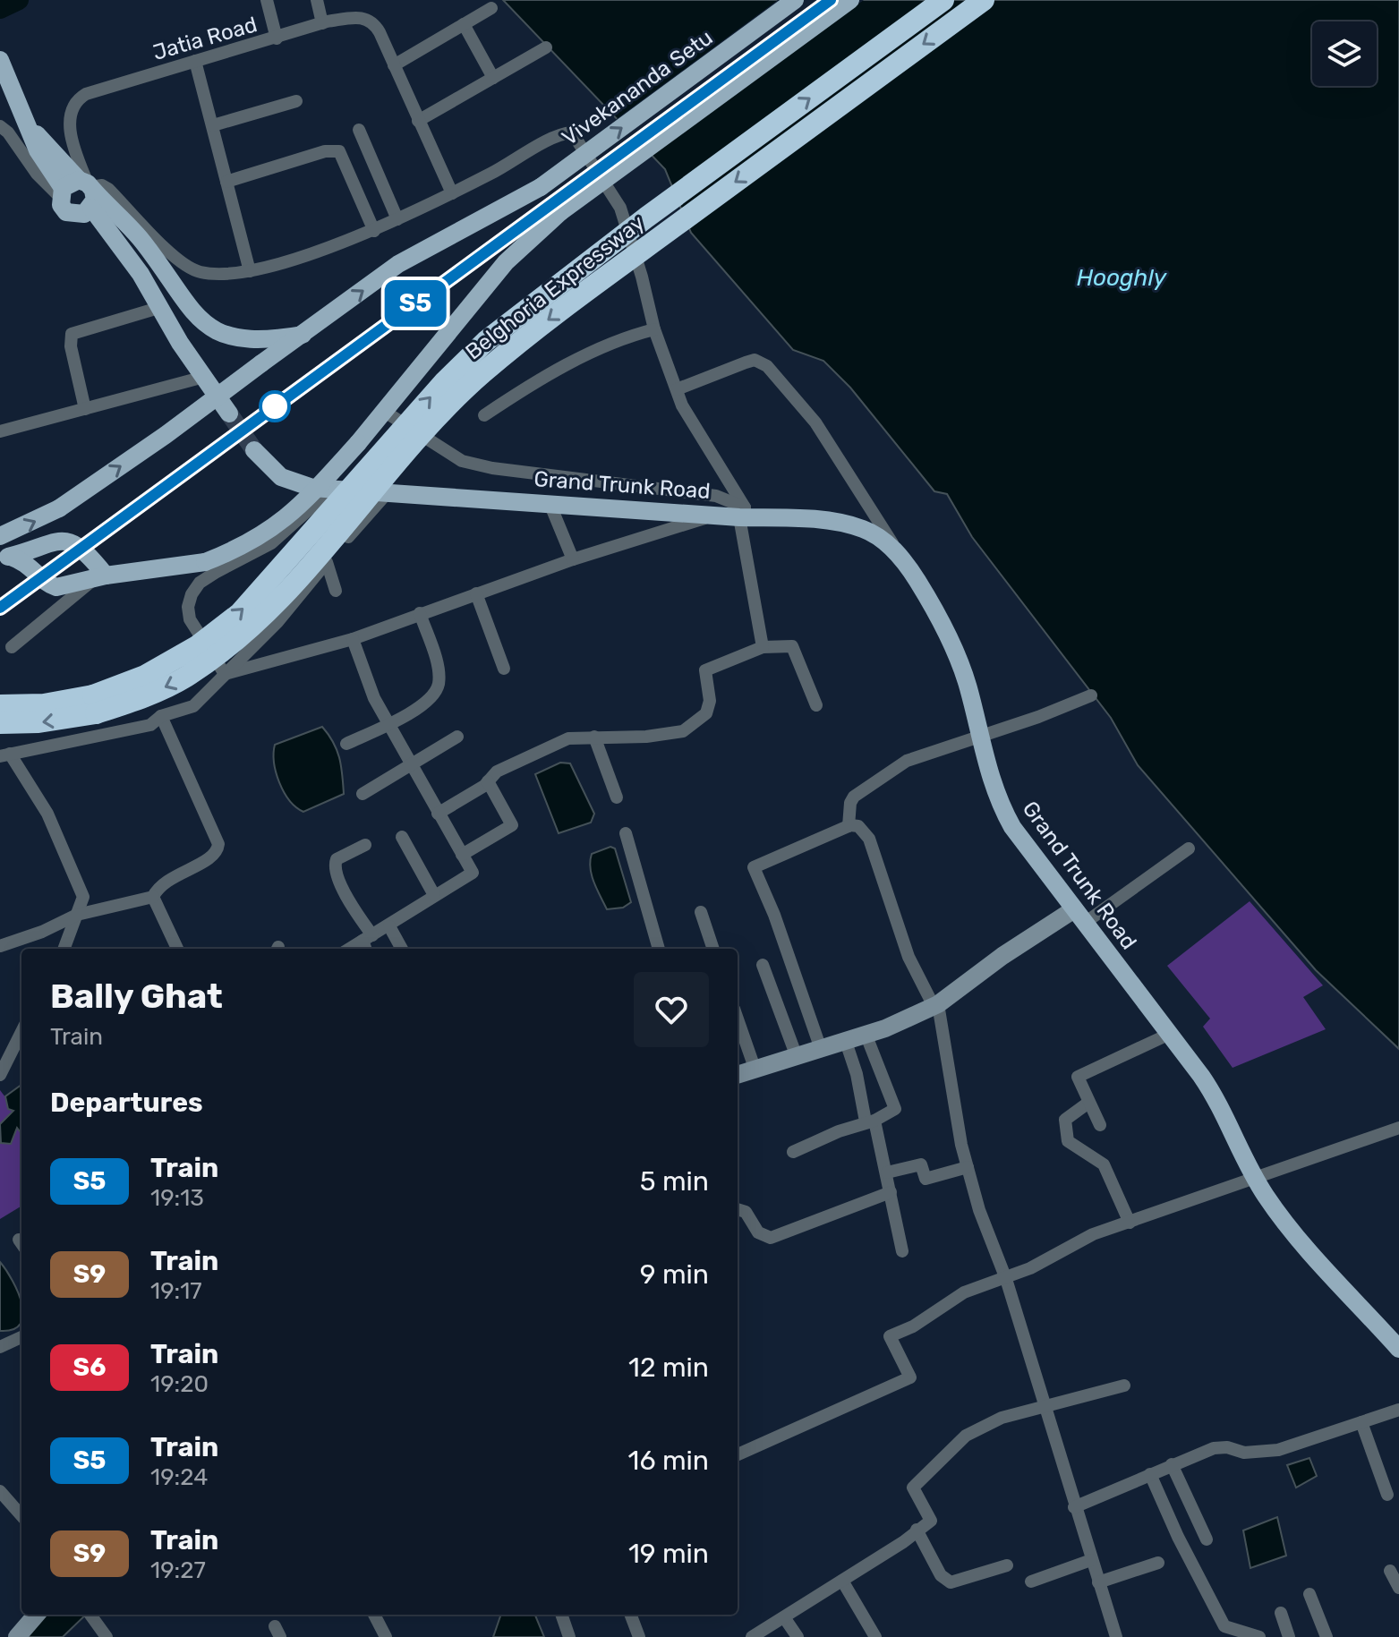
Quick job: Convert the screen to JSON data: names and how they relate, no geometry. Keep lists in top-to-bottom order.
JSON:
{
  "streets": {
    "highway": ["Belghoria Expressway"],
    "main road": ["Vivekananda Setu", "Grand Trunk Road"],
    "street": ["Jatia Road"]
  },
  "water": ["Hooghly"],
  "page": {
    "on_map": "S5",
    "heading": [
      ["Bally Ghat", "Train"],
      "Departures"
    ],
    "list": [
      {
        "mark": "S5",
        "name": "Train",
        "note": "19:13",
        "value": "5 min"
      },
      {
        "mark": "S9",
        "name": "Train",
        "note": "19:17",
        "value": "9 min"
      },
      {
        "mark": "S6",
        "name": "Train",
        "note": "19:20",
        "value": "12 min"
      },
      {
        "mark": "S5",
        "name": "Train",
        "note": "19:24",
        "value": "16 min"
      },
      {
        "mark": "S9",
        "name": "Train",
        "note": "19:27",
        "value": "19 min"
      }
    ]
  }
}
